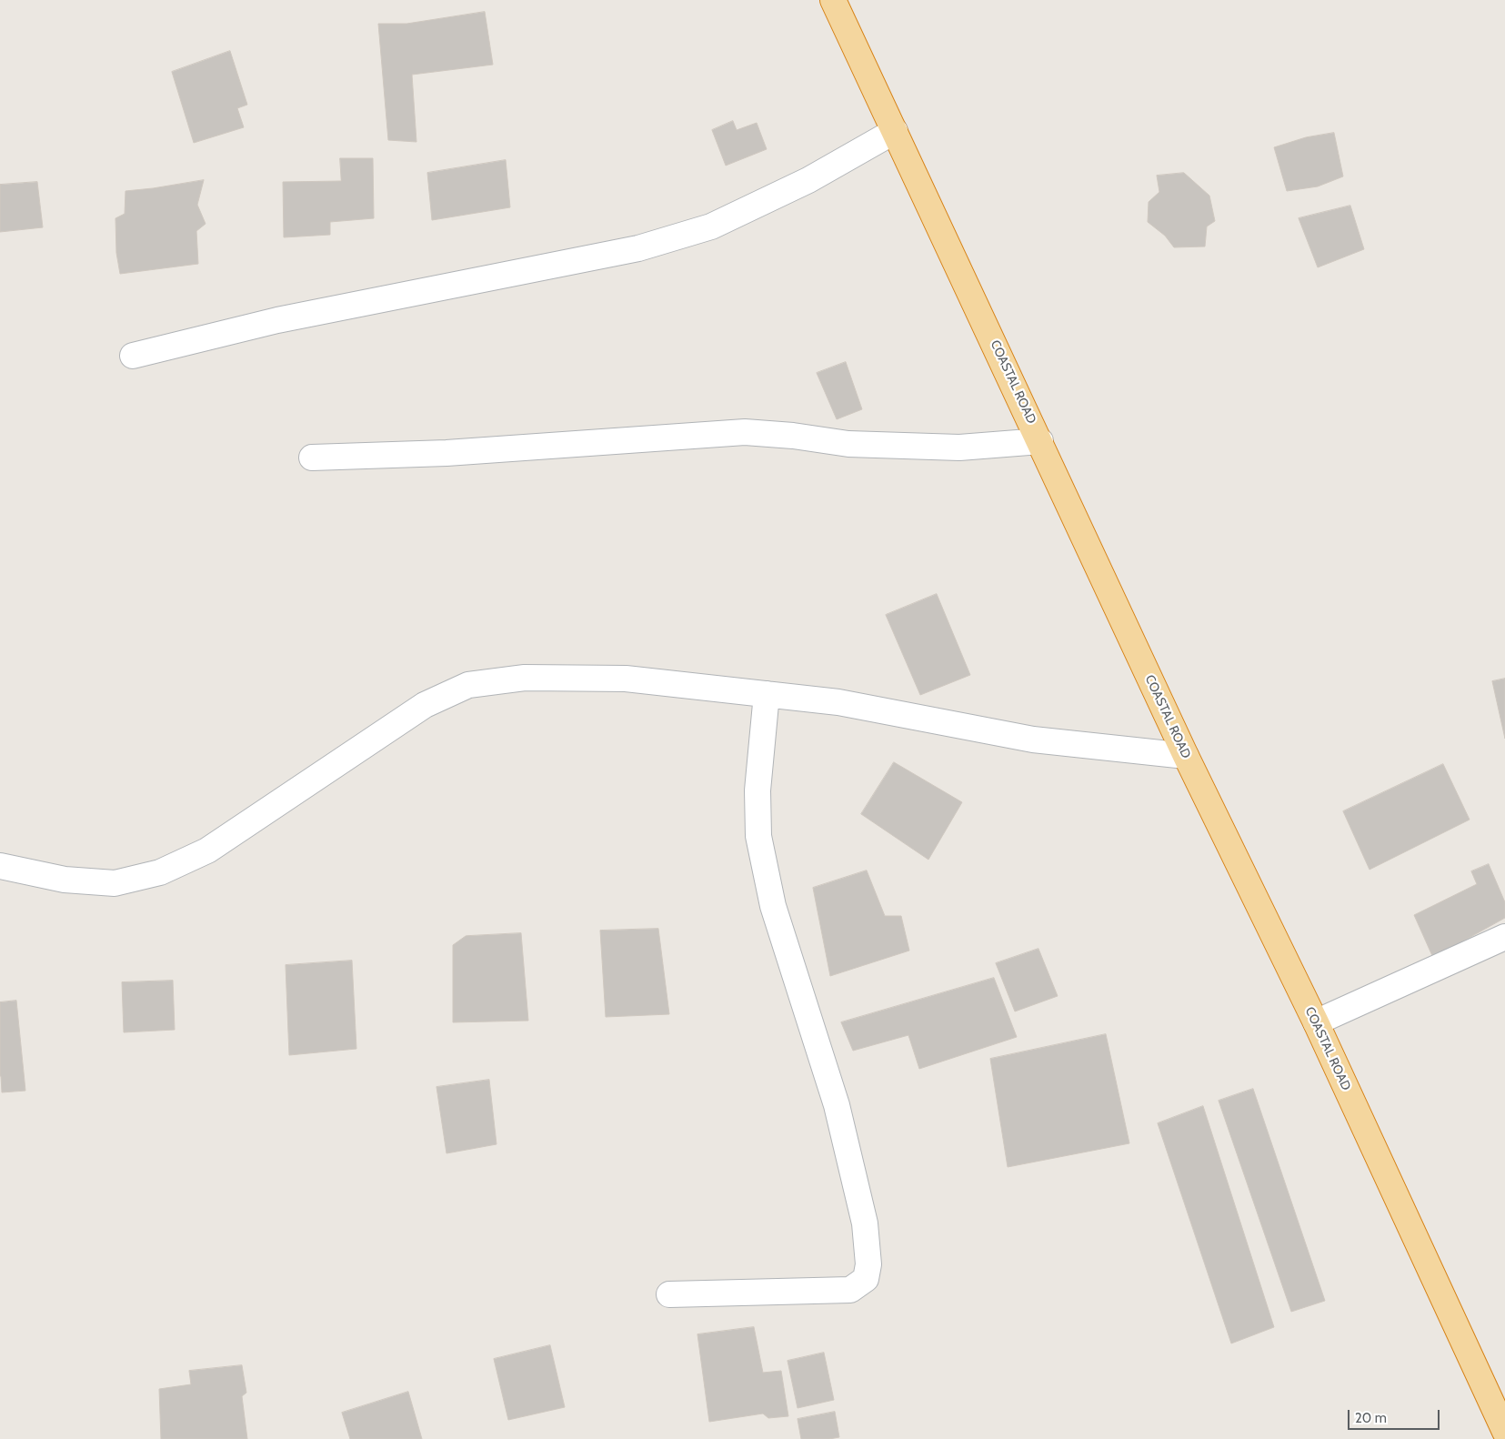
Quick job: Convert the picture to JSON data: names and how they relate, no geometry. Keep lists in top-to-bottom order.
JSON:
{
  "streets": {
    "highway": ["COASTAL ROAD"]
  },
  "scale_bar": "20 m"
}
